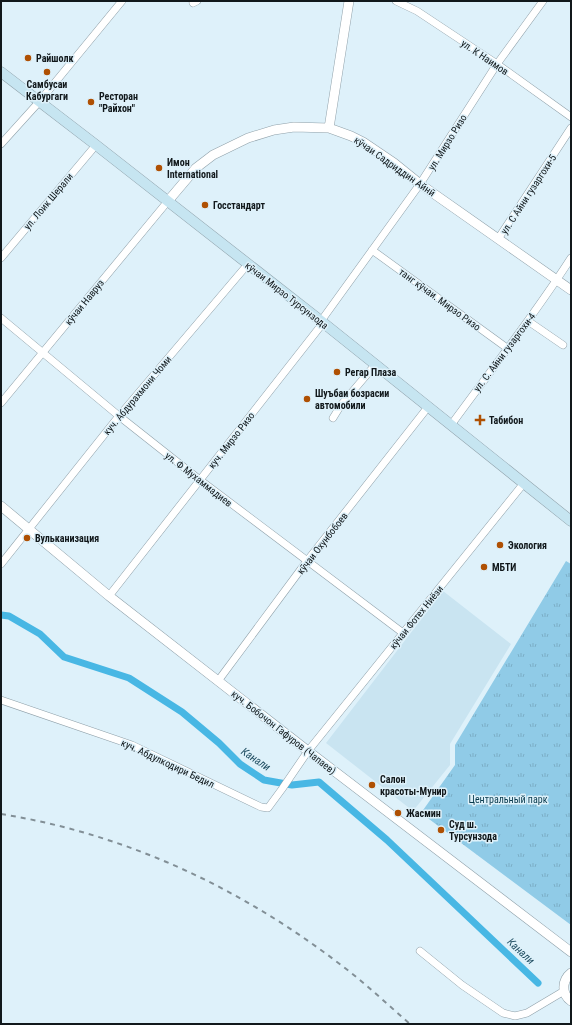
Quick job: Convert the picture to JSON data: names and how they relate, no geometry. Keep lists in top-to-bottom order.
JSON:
{
  "streets": {
    "main road": ["кӯчаи Мирзо Турсунзода"],
    "street": [
      "ул. К Наимов",
      "ул. Мирзо Ризо",
      "кӯчаи Садриддин Айнӣ",
      "ул. С Айни гузаргохи-5",
      "ул. Лоик Шерали",
      "танг кӯчаи. Мирзо Ризо",
      "кӯчаи Навруз",
      "ул. С. Айни гузаргохи-4",
      "куч. Абдурахмони Чоми",
      "куч. Мирзо Ризо",
      "ул. Ф Мухаммадиев",
      "кӯчаи Охунбобоев",
      "кӯчаи Фотех Ниёзи",
      "куч. Бобочон Гафуров (Чапаев)",
      "куч. Абдулкодири Бедил"
    ]
  },
  "crossings": [
    ["ул. К Наимов", "ул. Мирзо Ризо"],
    ["ул. Мирзо Ризо", "кӯчаи Садриддин Айнӣ"],
    ["ул. Мирзо Ризо", "кӯчаи Мирзо Турсунзода"],
    ["ул. Мирзо Ризо", "танг кӯчаи. Мирзо Ризо"],
    ["ул. Мирзо Ризо", "куч. Мирзо Ризо"],
    ["кӯчаи Садриддин Айнӣ", "ул. С Айни гузаргохи-5"],
    ["кӯчаи Садриддин Айнӣ", "кӯчаи Мирзо Турсунзода"],
    ["кӯчаи Садриддин Айнӣ", "кӯчаи Навруз"],
    ["кӯчаи Садриддин Айнӣ", "ул. С. Айни гузаргохи-4"],
    ["ул. Лоик Шерали", "кӯчаи Мирзо Турсунзода"],
    ["кӯчаи Мирзо Турсунзода", "кӯчаи Навруз"],
    ["кӯчаи Мирзо Турсунзода", "ул. С. Айни гузаргохи-4"],
    ["кӯчаи Мирзо Турсунзода", "куч. Абдурахмони Чоми"],
    ["кӯчаи Мирзо Турсунзода", "куч. Мирзо Ризо"],
    ["кӯчаи Мирзо Турсунзода", "кӯчаи Охунбобоев"],
    ["кӯчаи Мирзо Турсунзода", "кӯчаи Фотех Ниёзи"],
    ["танг кӯчаи. Мирзо Ризо", "ул. С. Айни гузаргохи-4"],
    ["кӯчаи Навруз", "ул. Ф Мухаммадиев"],
    ["куч. Абдурахмони Чоми", "ул. Ф Мухаммадиев"],
    ["куч. Абдурахмони Чоми", "куч. Бобочон Гафуров (Чапаев)"],
    ["куч. Мирзо Ризо", "ул. Ф Мухаммадиев"],
    ["куч. Мирзо Ризо", "куч. Бобочон Гафуров (Чапаев)"],
    ["ул. Ф Мухаммадиев", "кӯчаи Охунбобоев"],
    ["ул. Ф Мухаммадиев", "кӯчаи Фотех Ниёзи"],
    ["кӯчаи Охунбобоев", "куч. Бобочон Гафуров (Чапаев)"],
    ["кӯчаи Фотех Ниёзи", "куч. Бобочон Гафуров (Чапаев)"],
    ["кӯчаи Фотех Ниёзи", "куч. Абдулкодири Бедил"],
    ["куч. Бобочон Гафуров (Чапаев)", "куч. Абдулкодири Бедил"]
  ],
  "water": ["Канали"],
  "parks": ["Центральный парк"],
  "places": {
    "other": [
      "Райшолк",
      "Самбусаи Кабургаги",
      "Ресторан \"Райхон\"",
      "Имон International",
      "Госстандарт",
      "Регар Плаза",
      "Шуъбаи бозрасии автомобили",
      "Вульканизация",
      "Экология",
      "МБТИ",
      "Салон красоты-Мунир",
      "Жасмин",
      "Суд ш. Турсунзода"
    ],
    "health": ["Табибон"]
  }
}
